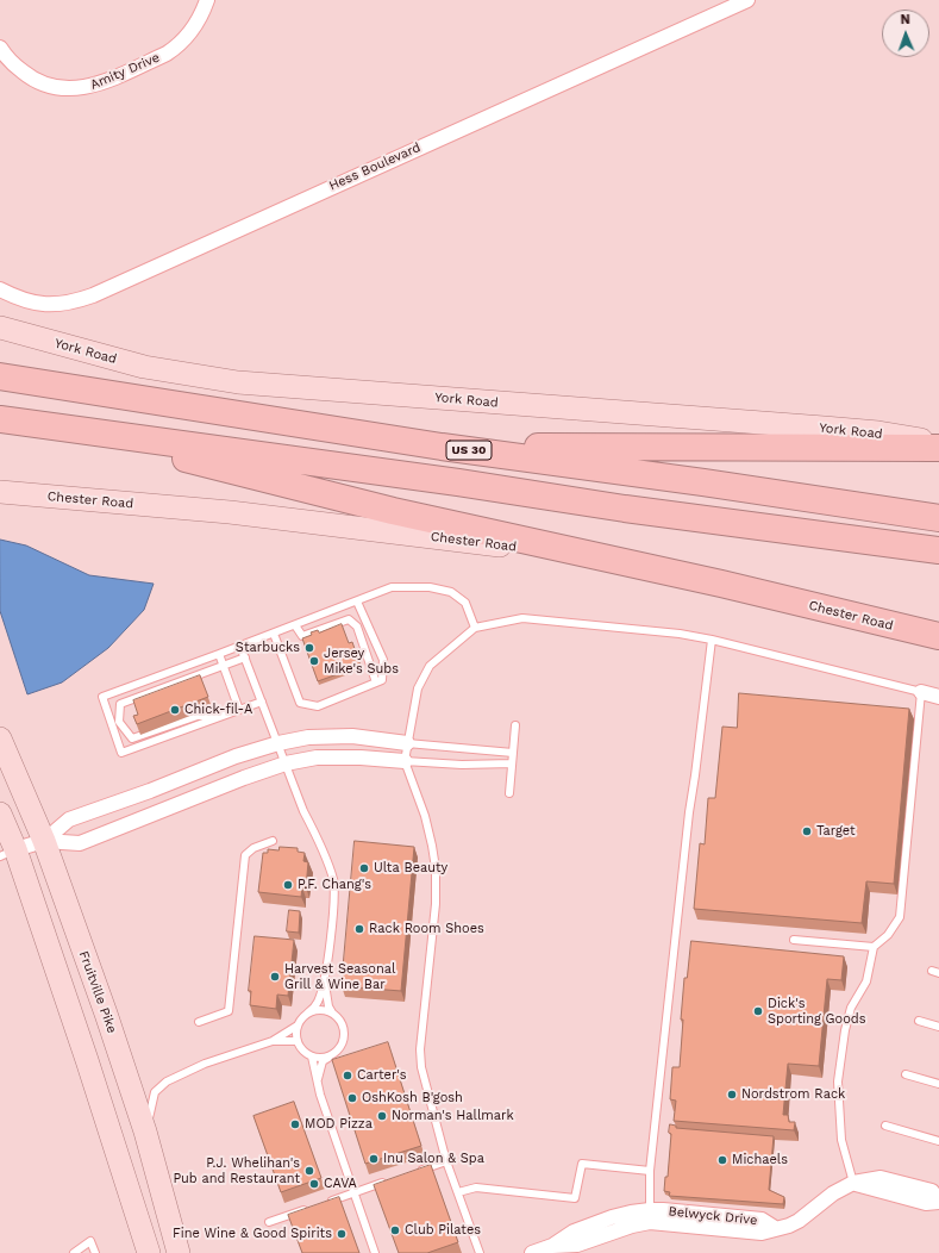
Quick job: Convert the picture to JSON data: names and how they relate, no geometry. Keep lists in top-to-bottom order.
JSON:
{
  "streets": {
    "highway": ["US 30", "Chester Road"],
    "main road": ["York Road", "Fruitville Pike"],
    "street": ["Amity Drive", "Hess Boulevard", "Belwyck Drive"]
  },
  "places": [
    "Starbucks",
    "Jersey Mike's Subs",
    "Chick-fil-A",
    "Target",
    "Ulta Beauty",
    "P.F. Chang's",
    "Rack Room Shoes",
    "Harvest Seasonal Grill & Wine Bar",
    "Dick's Sporting Goods",
    "Carter's",
    "Nordstrom Rack",
    "OshKosh B'gosh",
    "Norman's Hallmark",
    "MOD Pizza",
    "Inu Salon & Spa",
    "Michaels",
    "P.J. Whelihan's Pub and Restaurant",
    "CAVA",
    "Club Pilates",
    "Fine Wine & Good Spirits"
  ],
  "north": "top"
}
